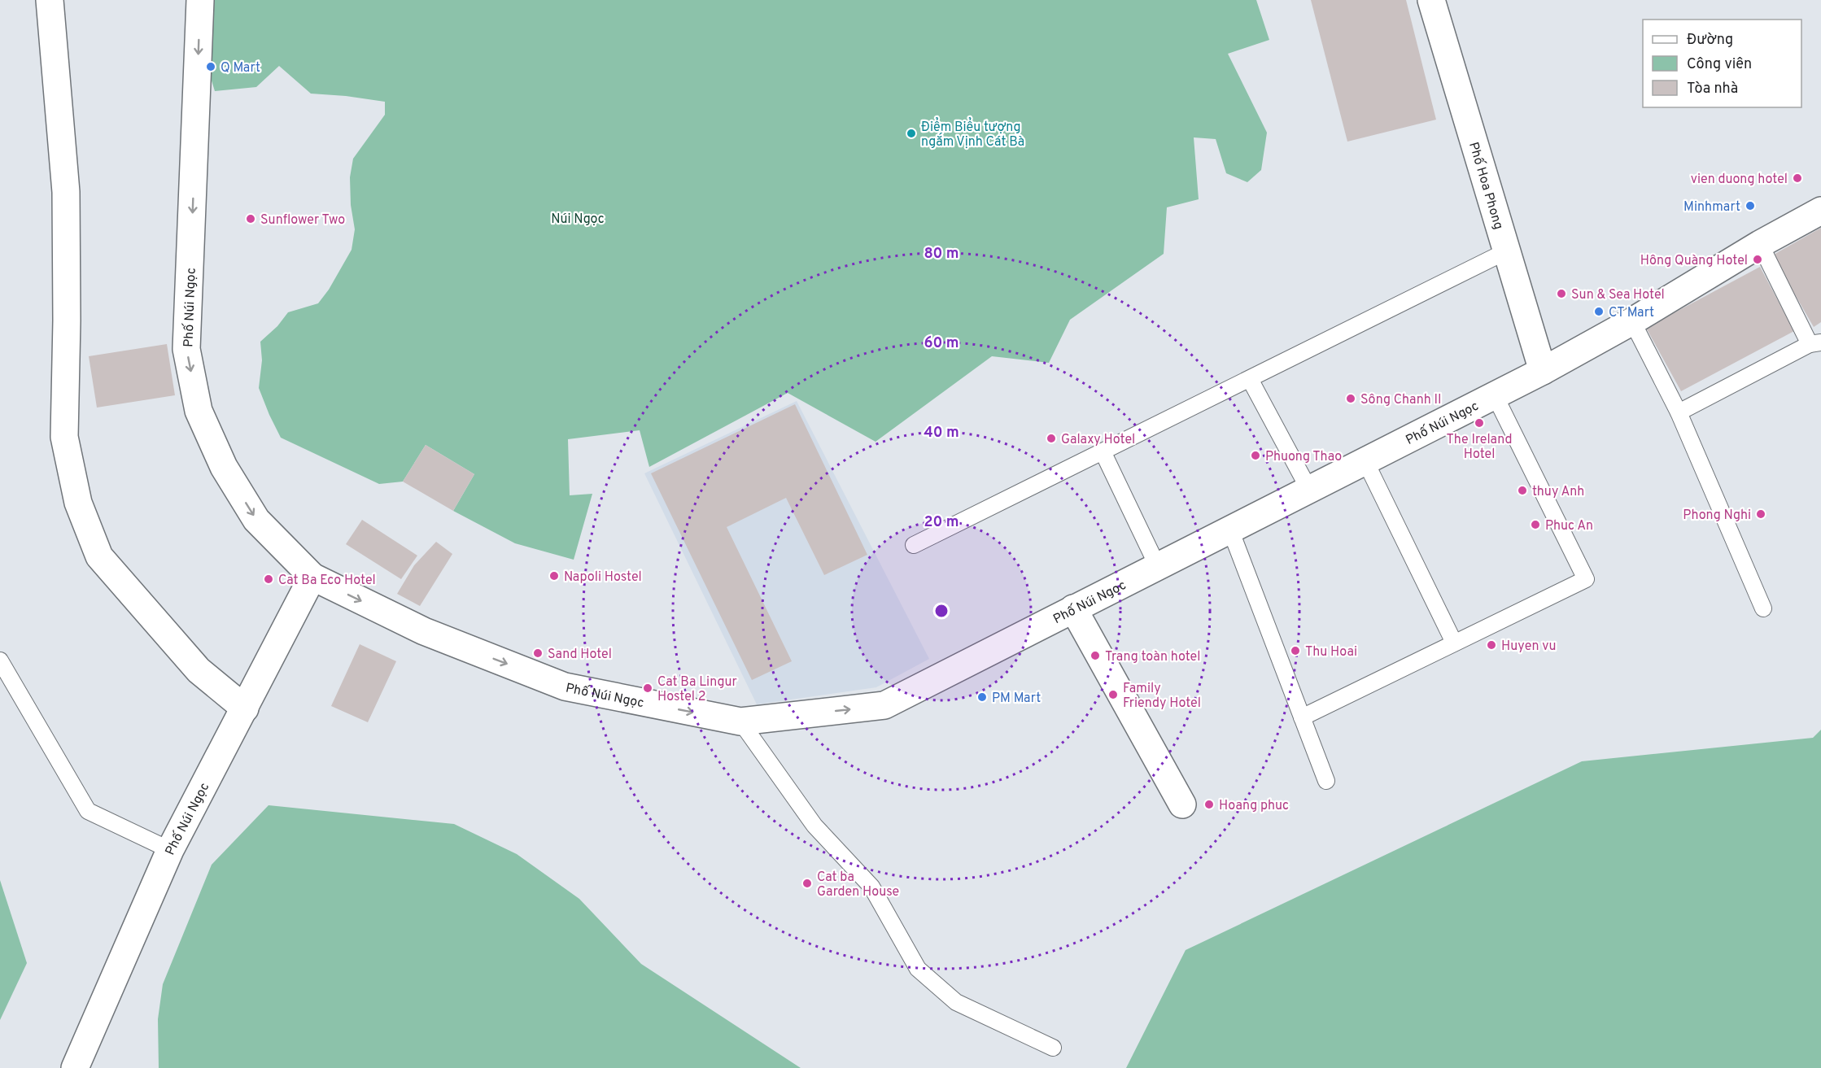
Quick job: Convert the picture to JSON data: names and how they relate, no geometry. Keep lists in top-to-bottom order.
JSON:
{
  "streets": {
    "street": ["Phố Hoa Phong", "Phố Núi Ngọc"]
  },
  "crossings": [
    ["Phố Hoa Phong", "Phố Núi Ngọc"]
  ],
  "parks": ["Núi Ngọc"],
  "places": [
    "Q Mart",
    "Điểm Biểu tượng ngắm Vịnh Cát Bà",
    "vien duong hotel",
    "Minhmart",
    "Sunflower Two",
    "Hông Quàng Hotel",
    "Sun & Sea Hotel",
    "CT Mart",
    "Sông Chanh II",
    "The Ireland Hotel",
    "Galaxy Hotel",
    "Phuong Thao",
    "thuy Anh",
    "Phong Nghi",
    "Phuc An",
    "Napoli Hostel",
    "Cat Ba Eco Hotel",
    "Huyen vu",
    "Thu Hoai",
    "Sand Hotel",
    "Trang toàn hotel",
    "Cat Ba Lingur Hostel 2",
    "Family Friendy Hotel",
    "PM Mart",
    "Hoang phuc",
    "Cat ba Garden House"
  ],
  "legend": ["Đường", "Công viên", "Tòa nhà"],
  "rings": [
    "80 m",
    "60 m",
    "40 m",
    "20 m"
  ]
}
